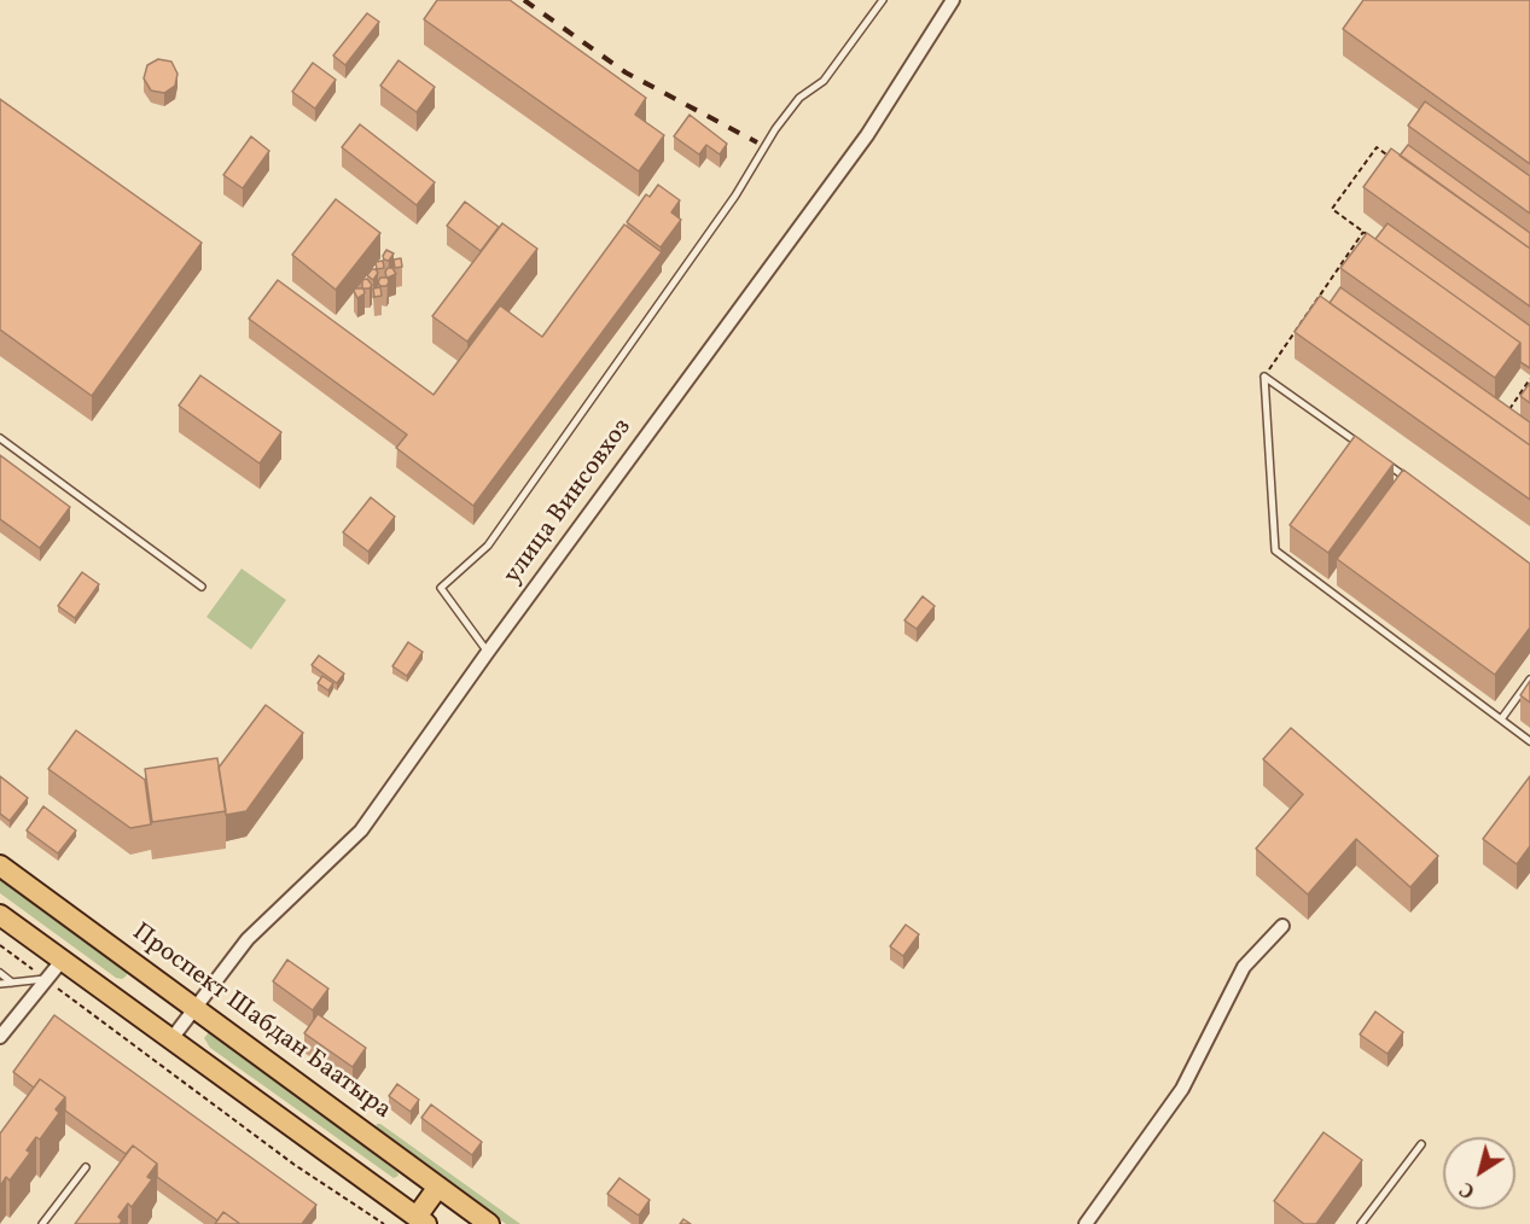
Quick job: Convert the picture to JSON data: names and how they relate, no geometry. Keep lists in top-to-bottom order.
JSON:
{
  "streets": {
    "main road": ["Проспект Шабдан Баатыра"],
    "street": ["улица Винсовхоз"]
  },
  "crossings": [
    ["улица Винсовхоз", "Проспект Шабдан Баатыра"]
  ],
  "north": "bottom left"
}
